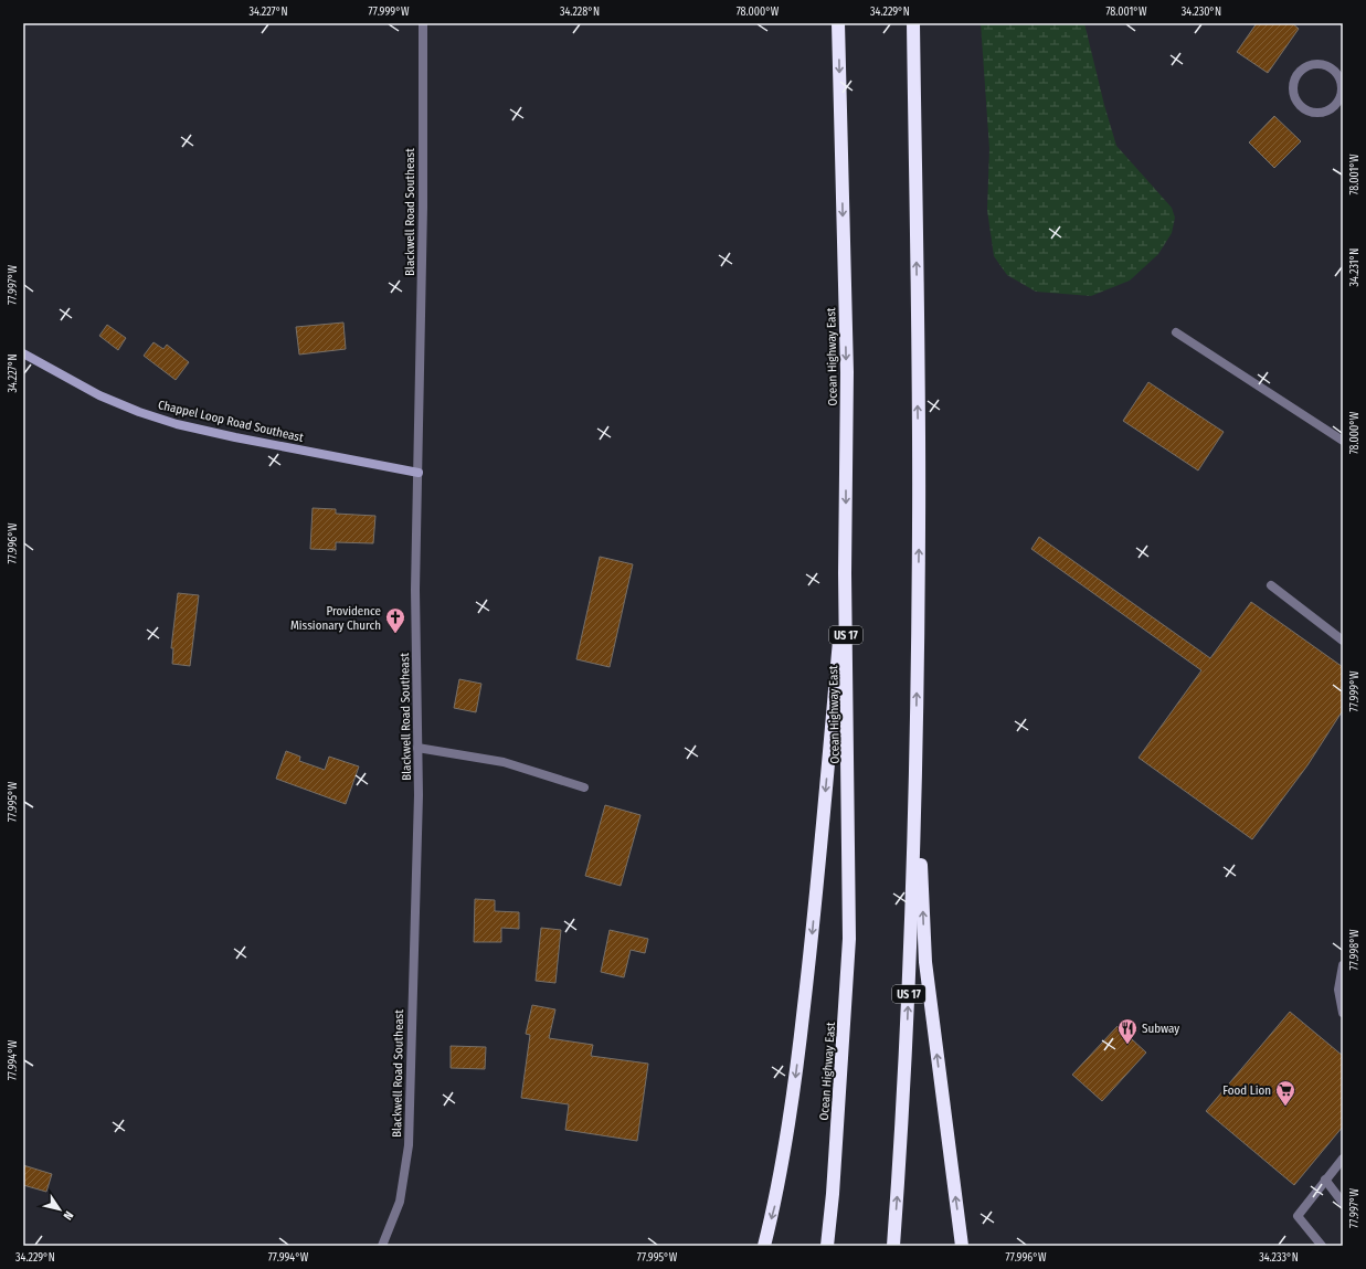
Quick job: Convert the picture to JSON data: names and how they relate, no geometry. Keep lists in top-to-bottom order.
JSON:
{
  "streets": {
    "highway": ["Ocean Highway East", "US 17"],
    "street": ["Blackwell Road Southeast", "Chappel Loop Road Southeast"]
  },
  "crossings": [
    ["Blackwell Road Southeast", "Chappel Loop Road Southeast"]
  ],
  "places": {
    "church": ["Providence Missionary Church"],
    "restaurant": ["Subway"],
    "supermarket": ["Food Lion"]
  },
  "north": "bottom right",
  "coordinates": [
    "34.227°N",
    "77.999°W",
    "34.228°N",
    "78.000°W",
    "34.229°N",
    "78.001°W",
    "34.230°N",
    "34.231°N",
    "77.997°W",
    "77.996°W",
    "77.995°W",
    "77.998°W",
    "77.994°W",
    "34.233°N"
  ]
}
